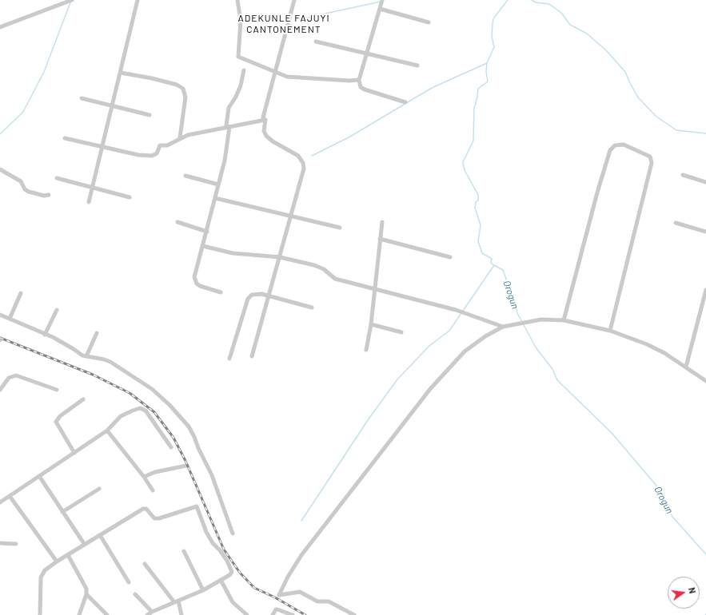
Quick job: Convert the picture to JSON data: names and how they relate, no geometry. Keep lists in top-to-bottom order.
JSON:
{
  "districts": ["ADEKUNLE FAJUYI CANTONEMENT"],
  "water": ["Orogun"],
  "north": "right"
}
